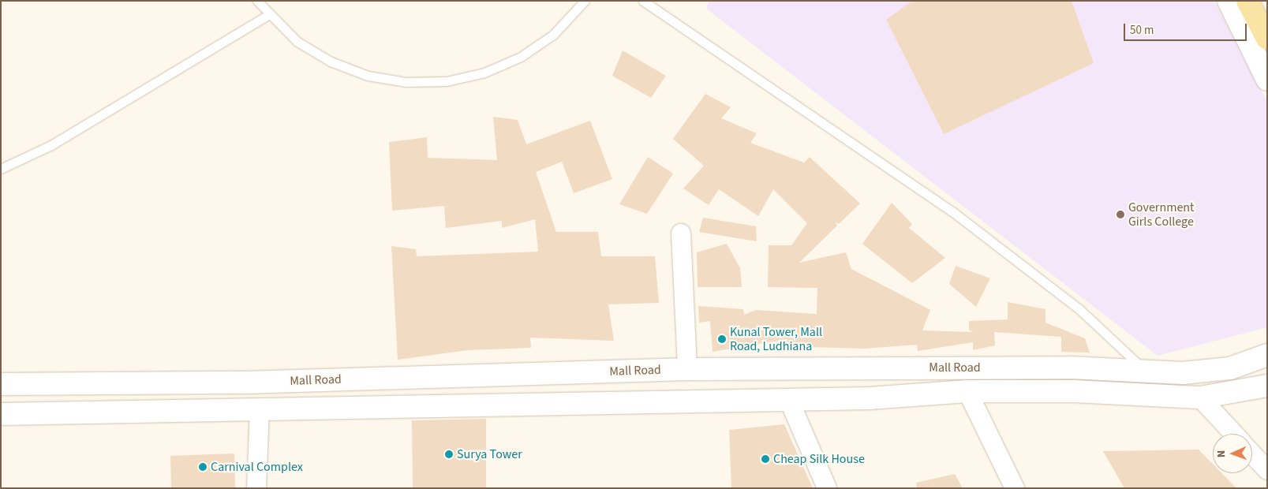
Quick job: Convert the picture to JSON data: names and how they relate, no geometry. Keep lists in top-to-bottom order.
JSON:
{
  "streets": {
    "main road": ["Mall Road"]
  },
  "places": [
    "Government Girls College",
    "Kunal Tower, Mall Road, Ludhiana",
    "Surya Tower",
    "Cheap Silk House",
    "Carnival Complex"
  ],
  "scale_bar": "50 m",
  "north": "left"
}
